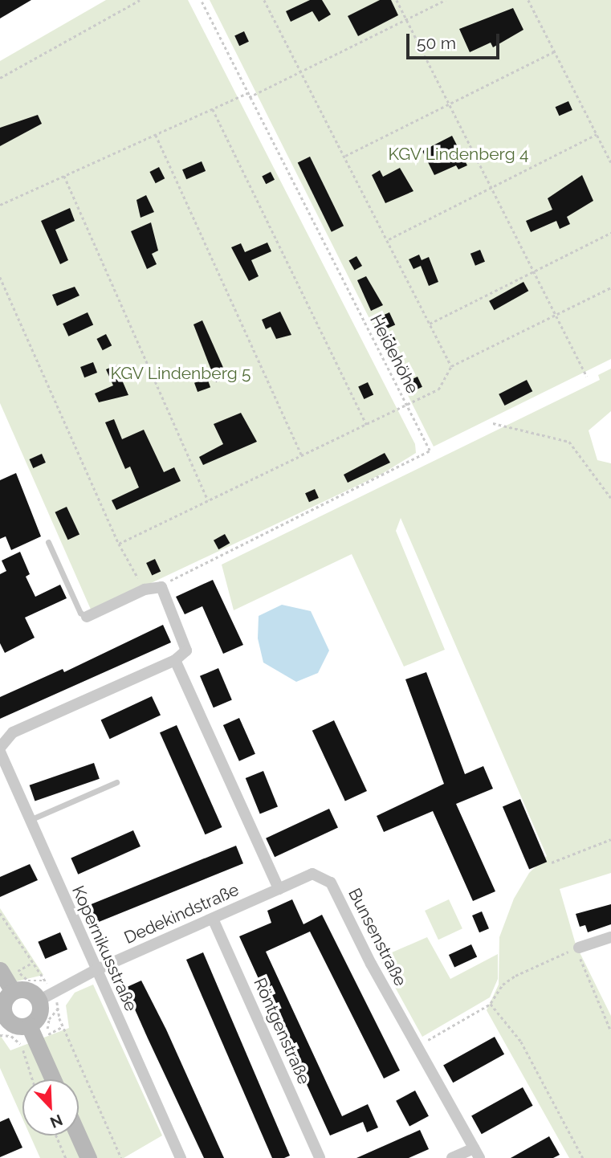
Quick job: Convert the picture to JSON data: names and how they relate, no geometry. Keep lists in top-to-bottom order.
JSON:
{
  "streets": {
    "street": [
      "Dedekindstraße",
      "Bunsenstraße",
      "Kopernikusstraße",
      "Röntgenstraße"
    ],
    "path": ["Heidehöhe"]
  },
  "crossings": [
    ["Dedekindstraße", "Bunsenstraße"],
    ["Dedekindstraße", "Kopernikusstraße"],
    ["Dedekindstraße", "Röntgenstraße"]
  ],
  "parks": ["KGV Lindenberg 4", "KGV Lindenberg 5"],
  "scale_bar": "50 m",
  "north": "bottom right"
}
